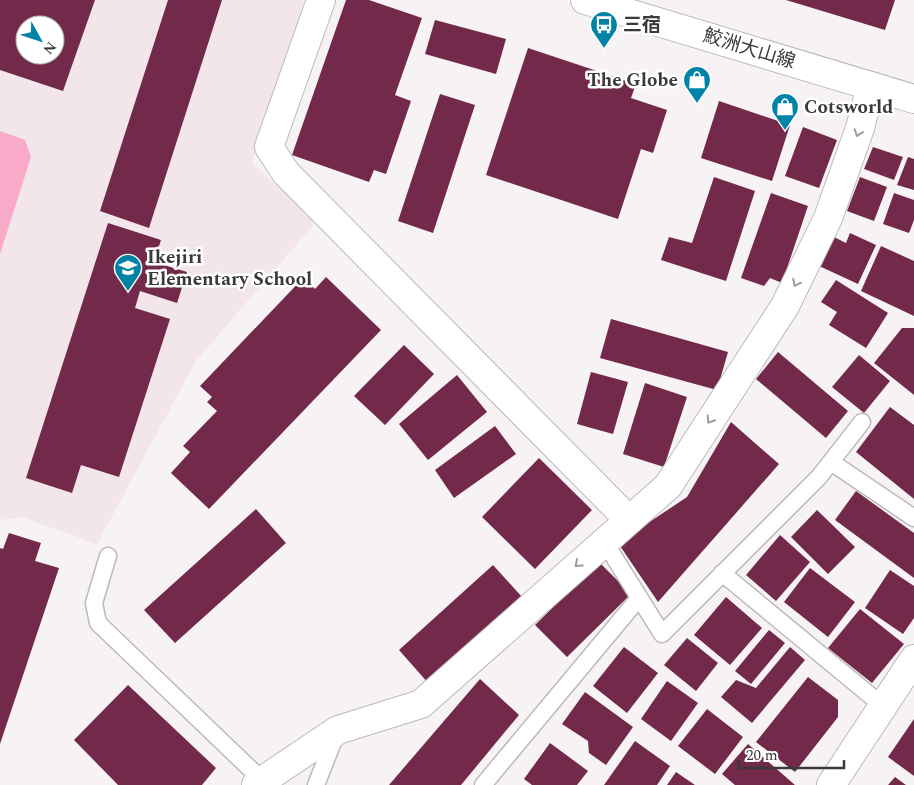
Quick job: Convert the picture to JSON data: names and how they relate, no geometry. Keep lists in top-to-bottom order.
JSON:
{
  "streets": {
    "street": ["鮫洲大山線"]
  },
  "places": {
    "bus stop": ["三宿"],
    "shop": ["The Globe", "Cotsworld"],
    "school or university": ["Ikejiri Elementary School"]
  },
  "scale_bar": "20 m",
  "north": "bottom right"
}
